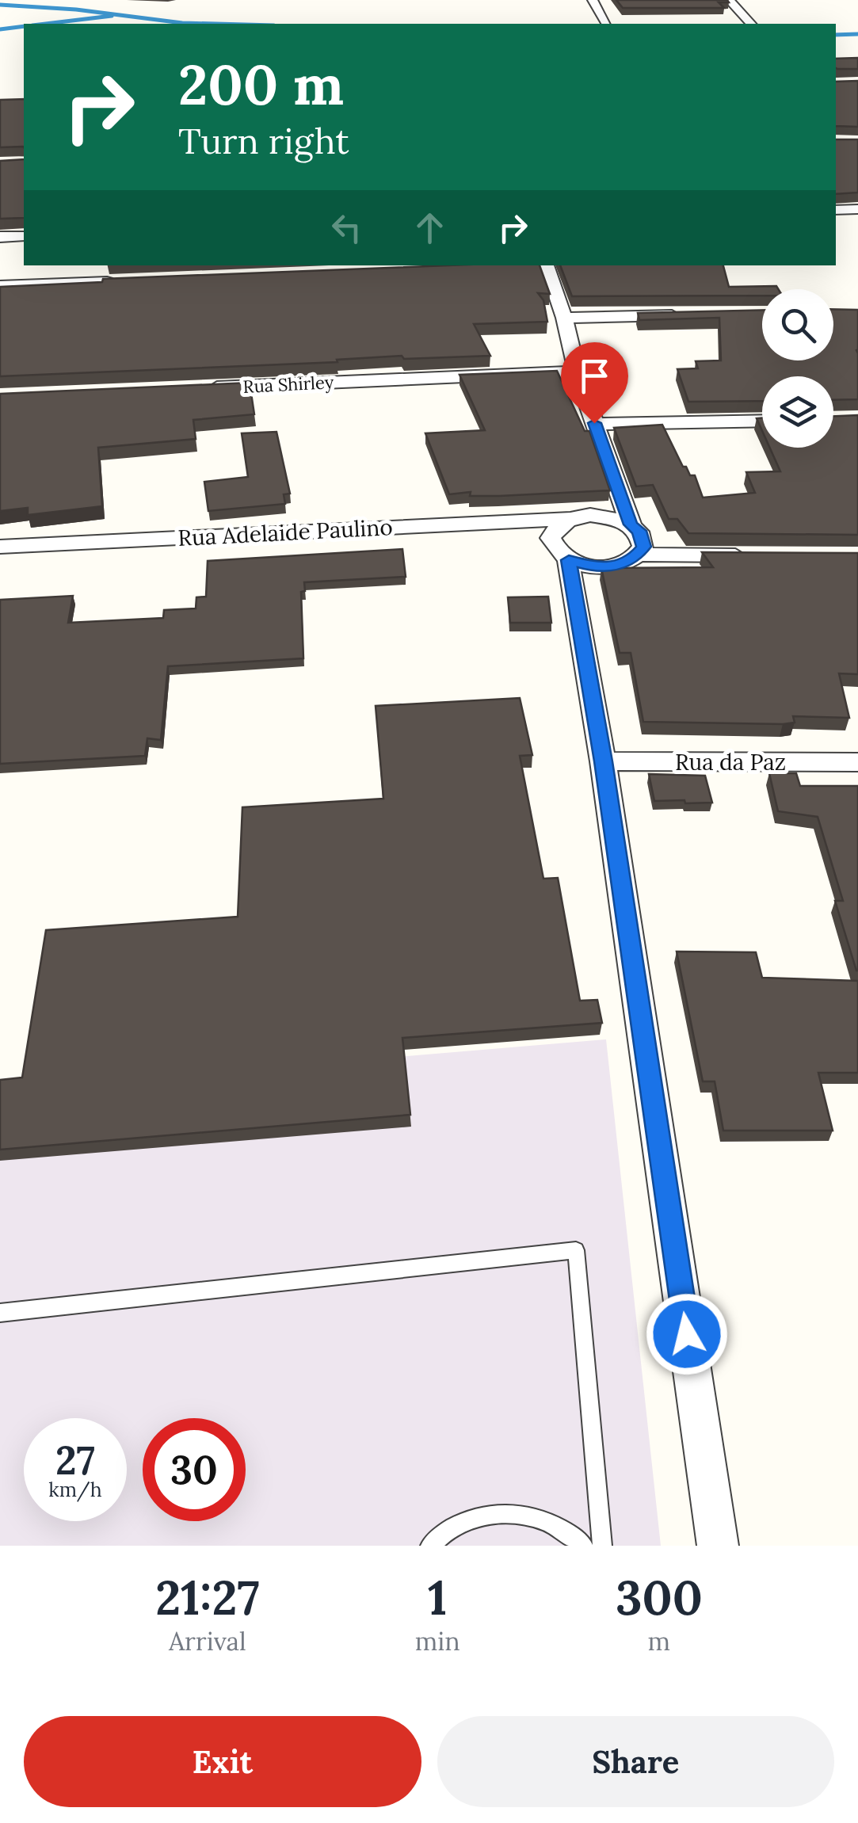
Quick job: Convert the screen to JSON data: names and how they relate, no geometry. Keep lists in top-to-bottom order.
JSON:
{
  "streets": {
    "street": ["Rua Shirley", "Rua Adelaide Paulino", "Rua da Paz"]
  },
  "page": {
    "turn": ["200 m", "Turn right"],
    "speed": "27 km/h",
    "limit": "30",
    "eta": [
      "21:27",
      "Arrival",
      "1",
      "min",
      "300",
      "m"
    ],
    "buttons": ["Exit", "Share"]
  }
}
